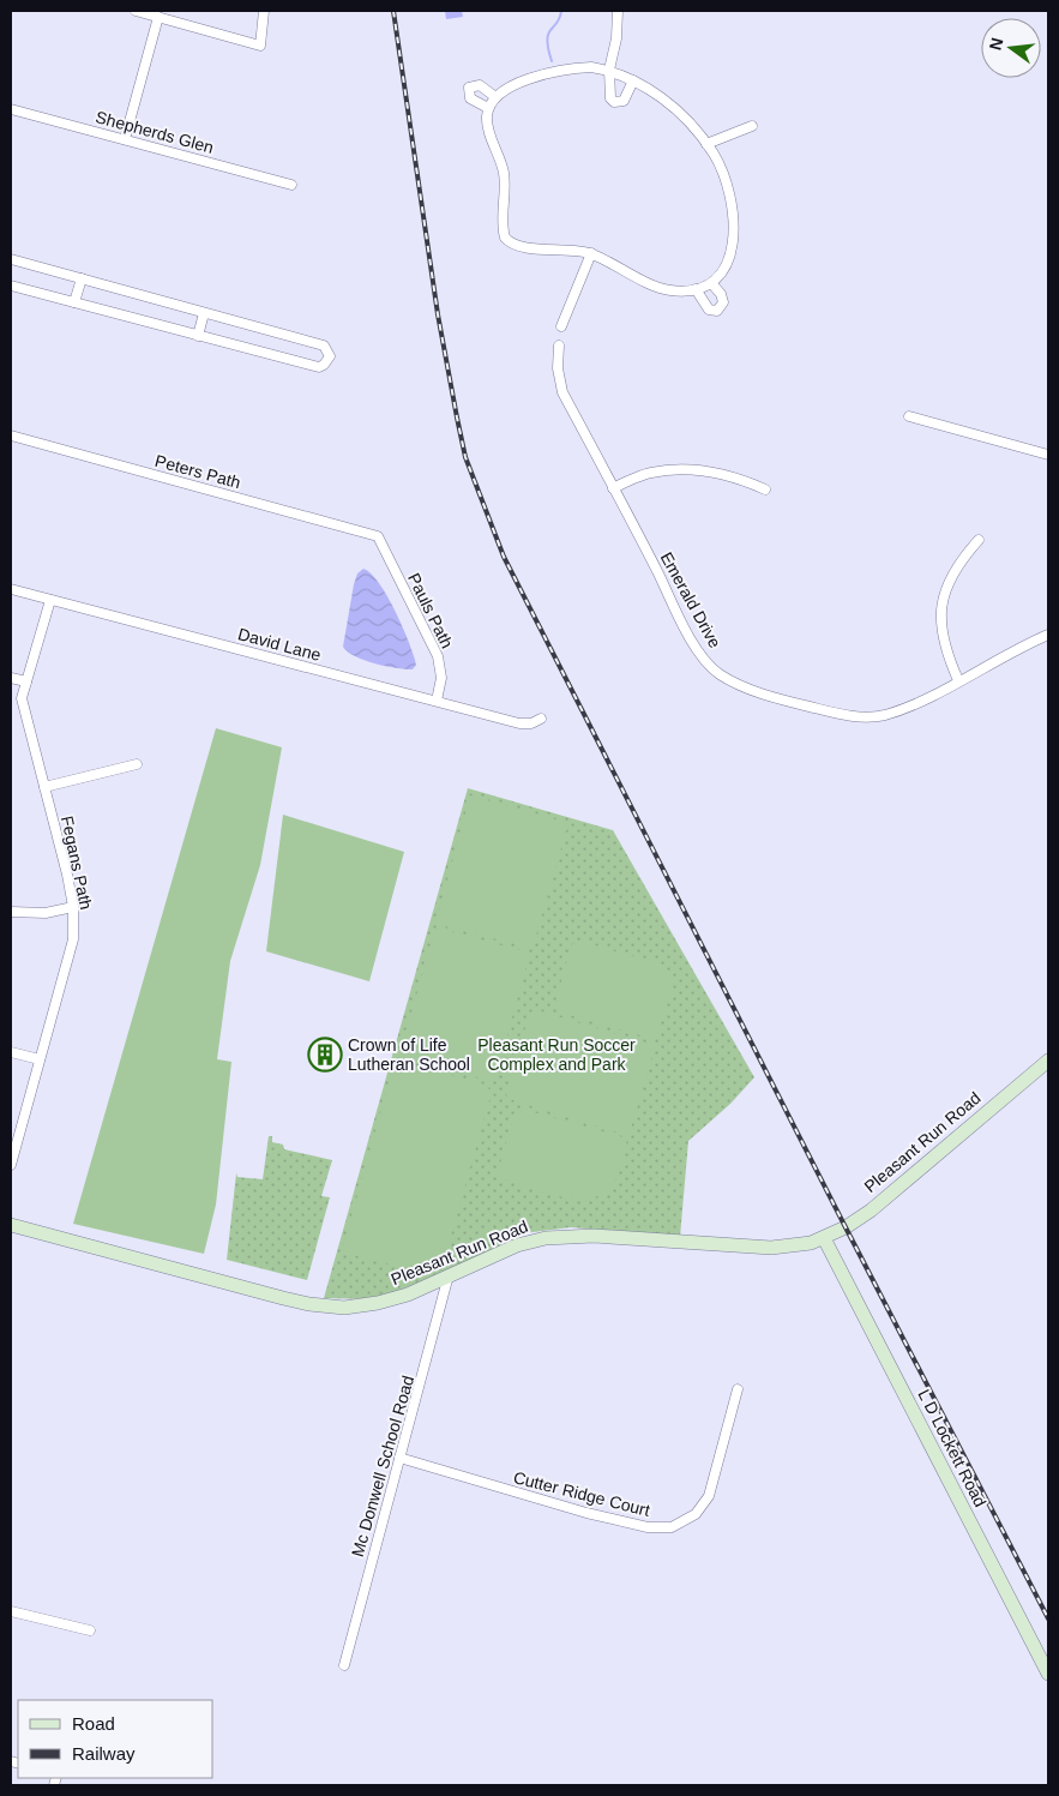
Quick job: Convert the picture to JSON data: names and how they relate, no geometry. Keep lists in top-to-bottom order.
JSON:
{
  "streets": {
    "main road": ["Pleasant Run Road", "L D Lockett Road"],
    "street": [
      "Shepherds Glen",
      "Peters Path",
      "Emerald Drive",
      "Pauls Path",
      "David Lane",
      "Fegans Path",
      "Mc Donwell School Road",
      "Cutter Ridge Court"
    ]
  },
  "crossings": [
    ["Peters Path", "Pauls Path"],
    ["Pauls Path", "David Lane"],
    ["David Lane", "Fegans Path"],
    ["Pleasant Run Road", "L D Lockett Road"],
    ["Pleasant Run Road", "Mc Donwell School Road"],
    ["Mc Donwell School Road", "Cutter Ridge Court"]
  ],
  "parks": ["Pleasant Run Soccer Complex and Park"],
  "places": {
    "building": ["Crown of Life Lutheran School"]
  },
  "legend": ["Road", "Railway"],
  "north": "left"
}
